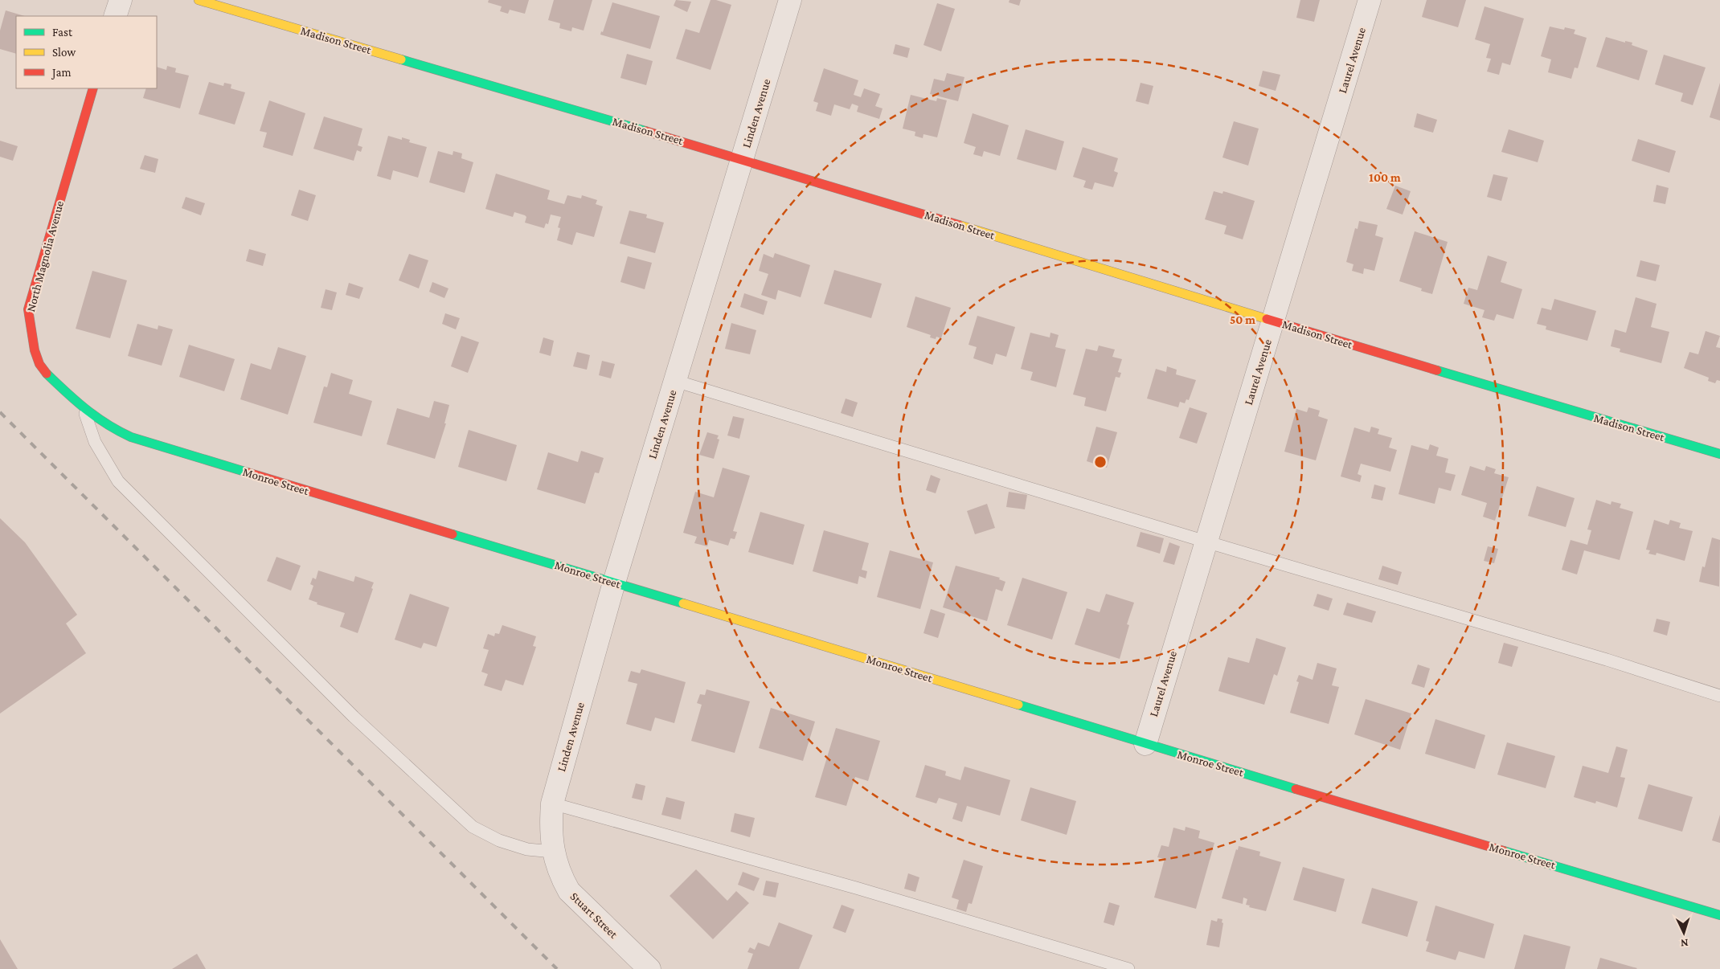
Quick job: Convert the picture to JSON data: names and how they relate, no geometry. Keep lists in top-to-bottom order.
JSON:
{
  "streets": {
    "street": [
      "Madison Street",
      "Laurel Avenue",
      "Linden Avenue",
      "North Magnolia Avenue",
      "Monroe Street",
      "Stuart Street"
    ]
  },
  "crossings": [
    ["Madison Street", "Laurel Avenue"],
    ["Madison Street", "Linden Avenue"],
    ["Laurel Avenue", "Monroe Street"],
    ["Linden Avenue", "Monroe Street"],
    ["Linden Avenue", "Stuart Street"],
    ["North Magnolia Avenue", "Monroe Street"]
  ],
  "legend": ["Fast", "Slow", "Jam"],
  "north": "bottom",
  "rings": ["100 m", "50 m"]
}
